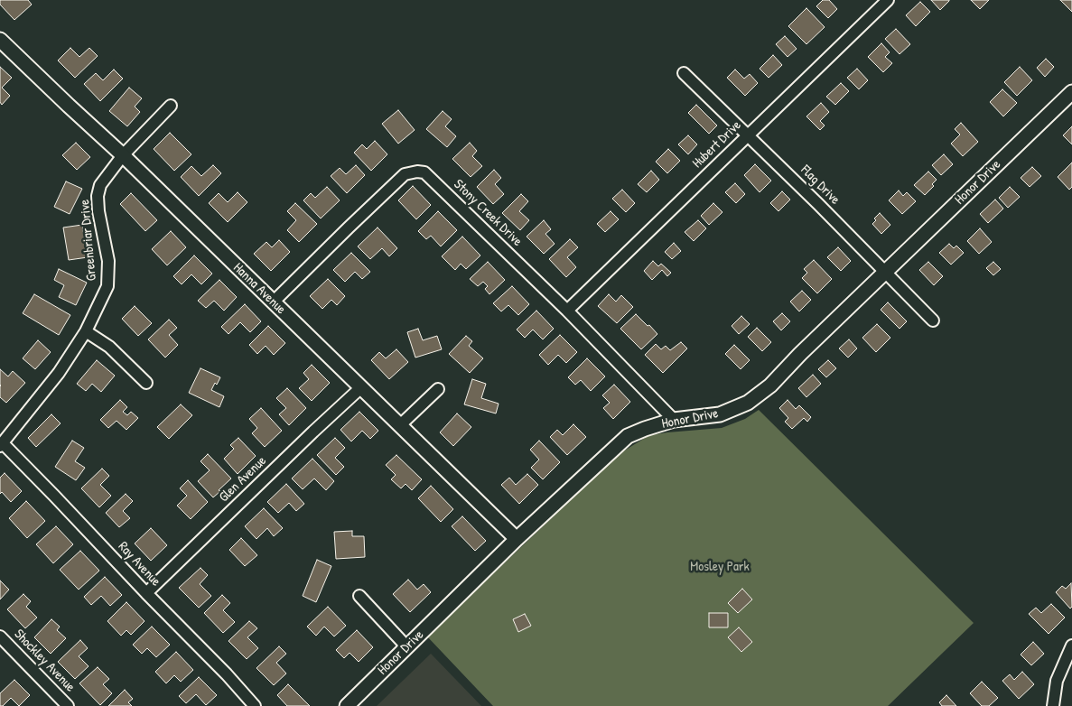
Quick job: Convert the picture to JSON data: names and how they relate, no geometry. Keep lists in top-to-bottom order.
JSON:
{
  "streets": {
    "street": [
      "Hubert Drive",
      "Honor Drive",
      "Flag Drive",
      "Stony Creek Drive",
      "Greenbriar Drive",
      "Hanna Avenue",
      "Glen Avenue",
      "Ray Avenue",
      "Shockley Avenue"
    ]
  },
  "crossings": [
    ["Hubert Drive", "Flag Drive"],
    ["Hubert Drive", "Stony Creek Drive"],
    ["Honor Drive", "Flag Drive"],
    ["Honor Drive", "Stony Creek Drive"],
    ["Honor Drive", "Hanna Avenue"],
    ["Stony Creek Drive", "Hanna Avenue"],
    ["Greenbriar Drive", "Hanna Avenue"],
    ["Greenbriar Drive", "Ray Avenue"],
    ["Hanna Avenue", "Glen Avenue"],
    ["Glen Avenue", "Ray Avenue"]
  ],
  "parks": ["Mosley Park"]
}
